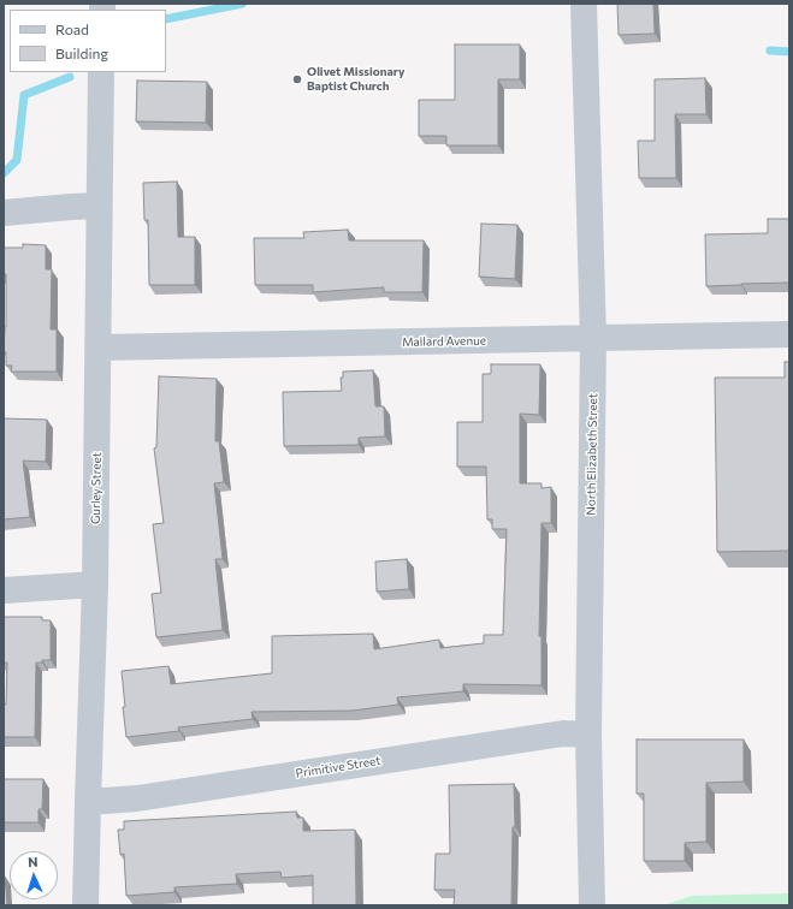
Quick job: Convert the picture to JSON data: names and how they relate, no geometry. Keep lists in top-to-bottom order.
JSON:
{
  "streets": {
    "street": [
      "Mallard Avenue",
      "North Elizabeth Street",
      "Gurley Street",
      "Primitive Street"
    ]
  },
  "crossings": [
    ["Mallard Avenue", "North Elizabeth Street"],
    ["Mallard Avenue", "Gurley Street"],
    ["North Elizabeth Street", "Primitive Street"],
    ["Gurley Street", "Primitive Street"]
  ],
  "places": ["Olivet Missionary Baptist Church"],
  "legend": ["Road", "Building"],
  "north": "top"
}
